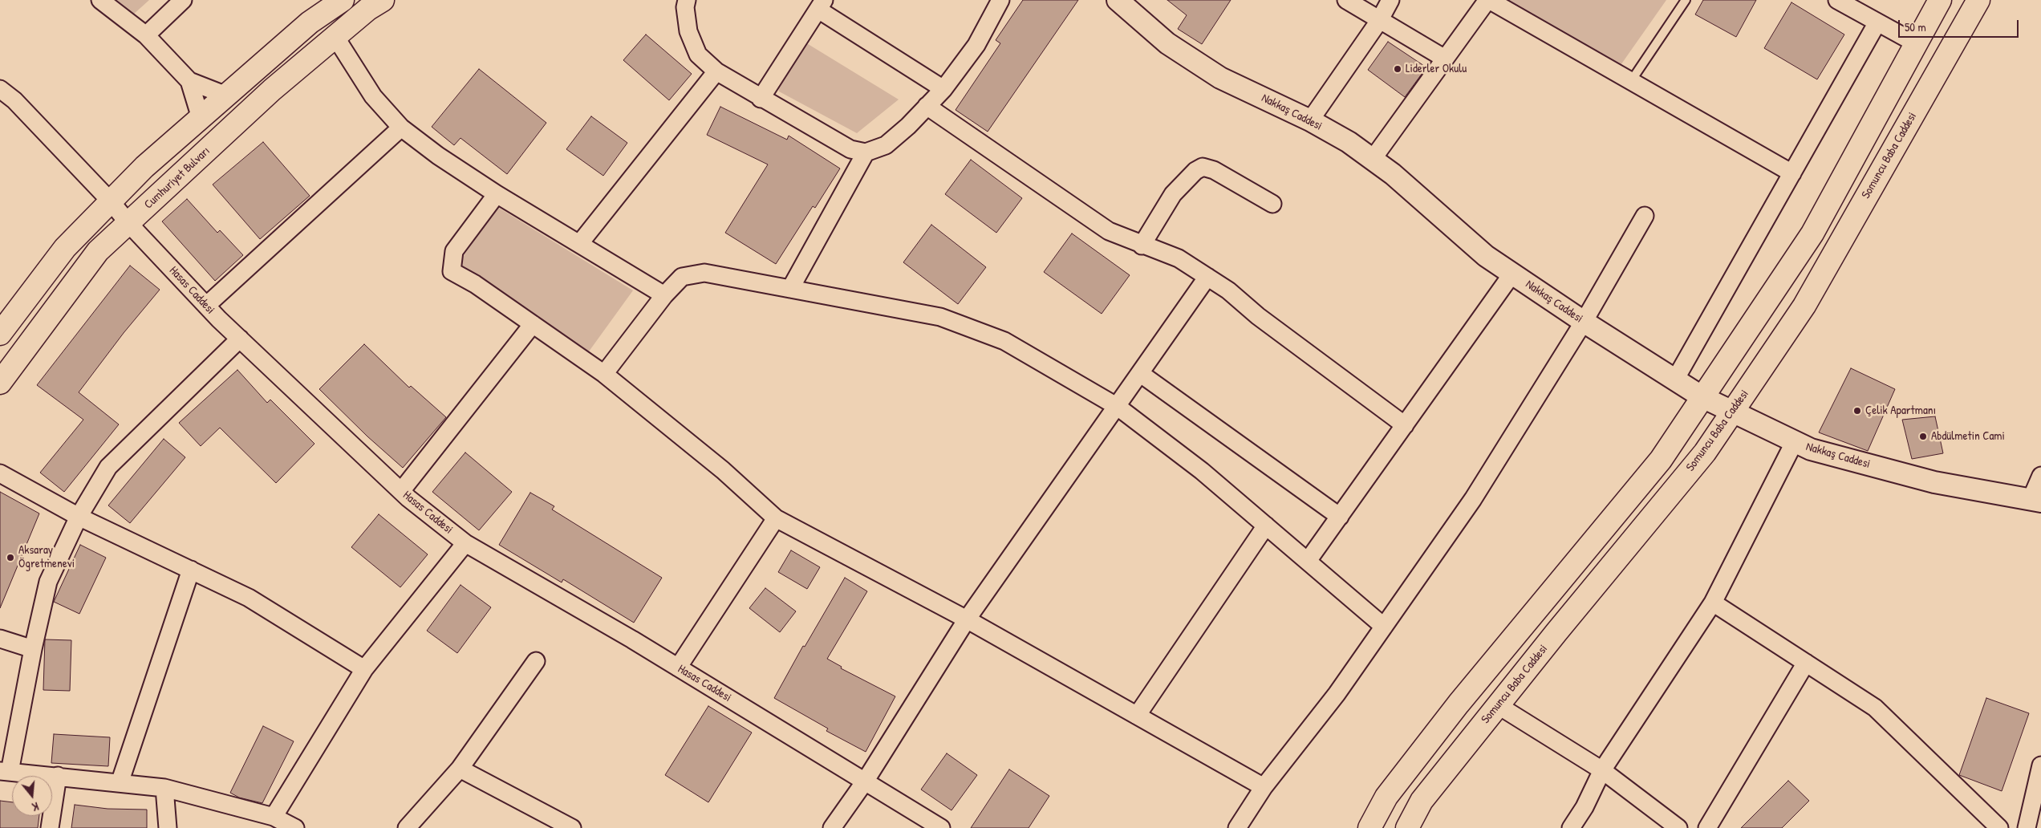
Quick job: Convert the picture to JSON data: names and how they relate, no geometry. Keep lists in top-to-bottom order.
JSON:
{
  "streets": {
    "main road": ["Somuncu Baba Caddesi", "Cumhuriyet Bulvarı"],
    "street": ["Nakkaş Caddesi", "Hasas Caddesi"]
  },
  "crossings": [
    ["Nakkaş Caddesi", "Somuncu Baba Caddesi"],
    ["Cumhuriyet Bulvarı", "Hasas Caddesi"]
  ],
  "places": [
    "Liderler Okulu",
    "Çelik Apartmanı",
    "Abdülmetin Cami",
    "Aksaray Ögretmenevi"
  ],
  "scale_bar": "50 m",
  "north": "bottom"
}
